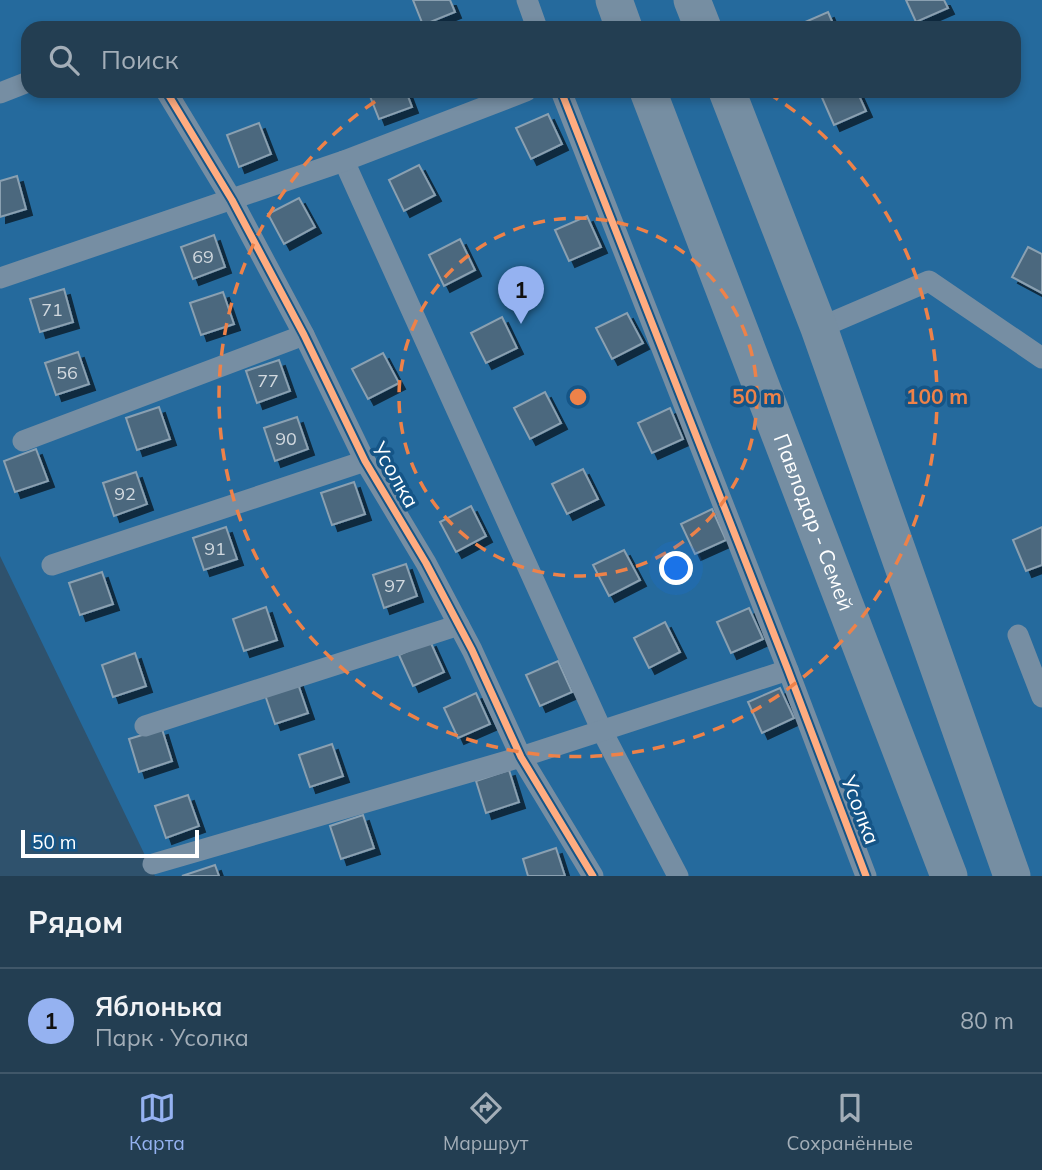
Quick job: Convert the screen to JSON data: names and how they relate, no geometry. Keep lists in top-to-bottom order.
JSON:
{
  "streets": {
    "highway": ["Павлодар - Семей"],
    "street": ["Усолка"]
  },
  "house_numbers": [
    "69",
    "71",
    "56",
    "77",
    "90",
    "92",
    "91",
    "97"
  ],
  "scale_bar": "50 m",
  "page": {
    "search": "Поиск",
    "pins": "1",
    "scale": "50 m",
    "heading": "Рядом",
    "list": [
      {
        "mark": "1",
        "name": "Яблонька",
        "note": "Парк · Усолка",
        "value": "80 m"
      }
    ],
    "nav": ["Карта", "Маршрут", "Сохранённые"]
  },
  "rings": ["50 m", "100 m"]
}
